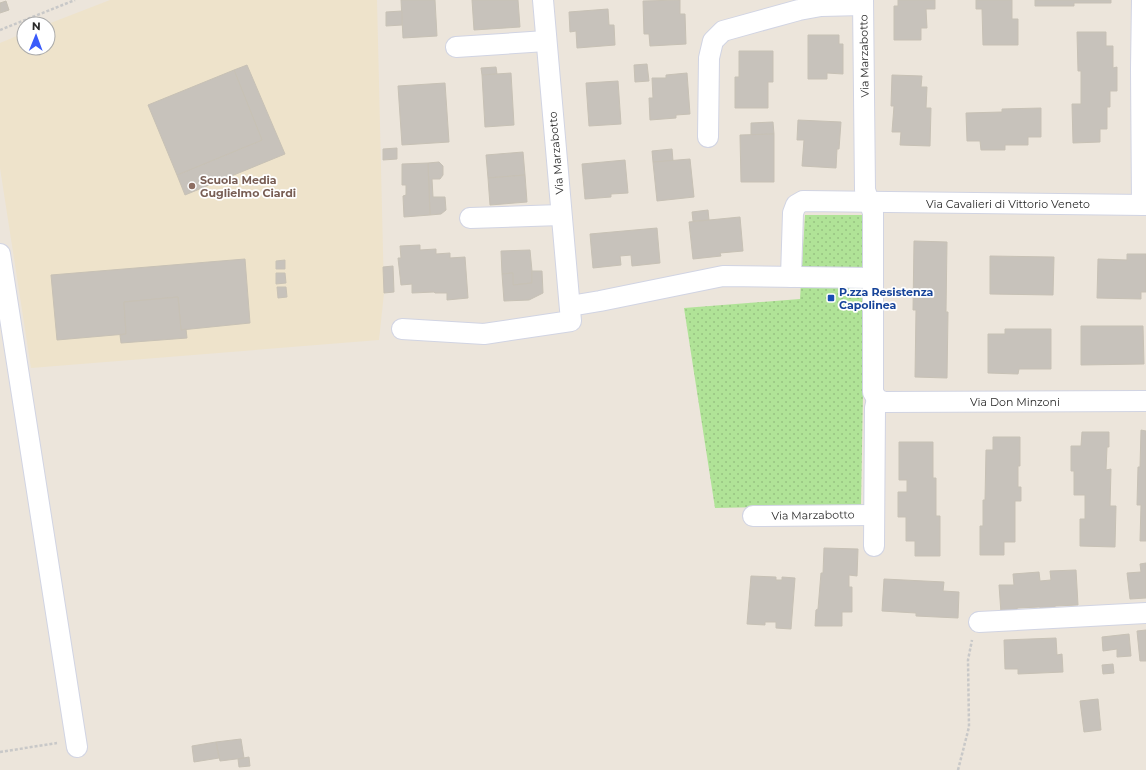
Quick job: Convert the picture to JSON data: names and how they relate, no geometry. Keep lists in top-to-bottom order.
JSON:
{
  "streets": {
    "street": ["Via Marzabotto", "Via Cavalieri di Vittorio Veneto", "Via Don Minzoni"]
  },
  "crossings": [
    ["Via Marzabotto", "Via Cavalieri di Vittorio Veneto"]
  ],
  "places": {
    "other": ["Scuola Media Guglielmo Ciardi"],
    "transit": ["P.zza Resistenza Capolinea"]
  },
  "north": "top"
}
